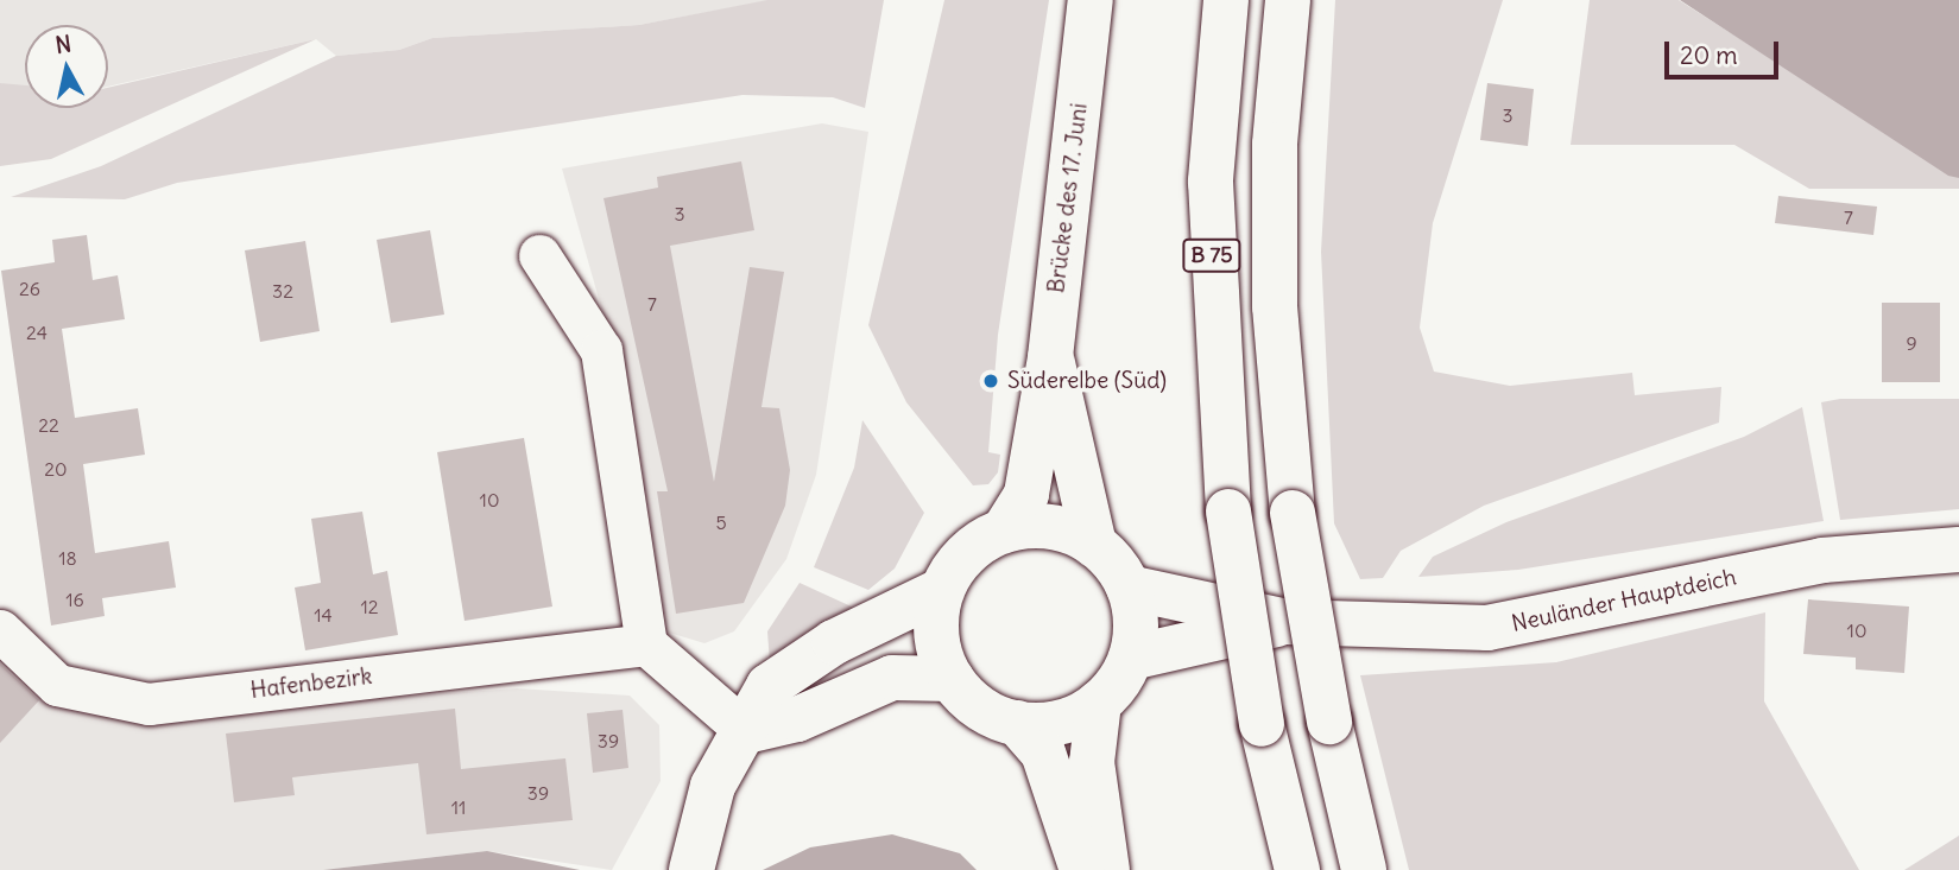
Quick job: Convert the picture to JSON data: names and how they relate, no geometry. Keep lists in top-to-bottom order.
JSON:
{
  "streets": {
    "main road": ["Brücke des 17. Juni", "B 75", "Neuländer Hauptdeich"],
    "street": ["Hafenbezirk"]
  },
  "crossings": [
    ["Brücke des 17. Juni", "Neuländer Hauptdeich"]
  ],
  "places": ["Süderelbe (Süd)"],
  "house_numbers": [
    "3",
    "3",
    "7",
    "26",
    "32",
    "7",
    "24",
    "9",
    "22",
    "20",
    "10",
    "5",
    "18",
    "16",
    "12",
    "14",
    "10",
    "39",
    "39",
    "11"
  ],
  "scale_bar": "20 m",
  "north": "top"
}
